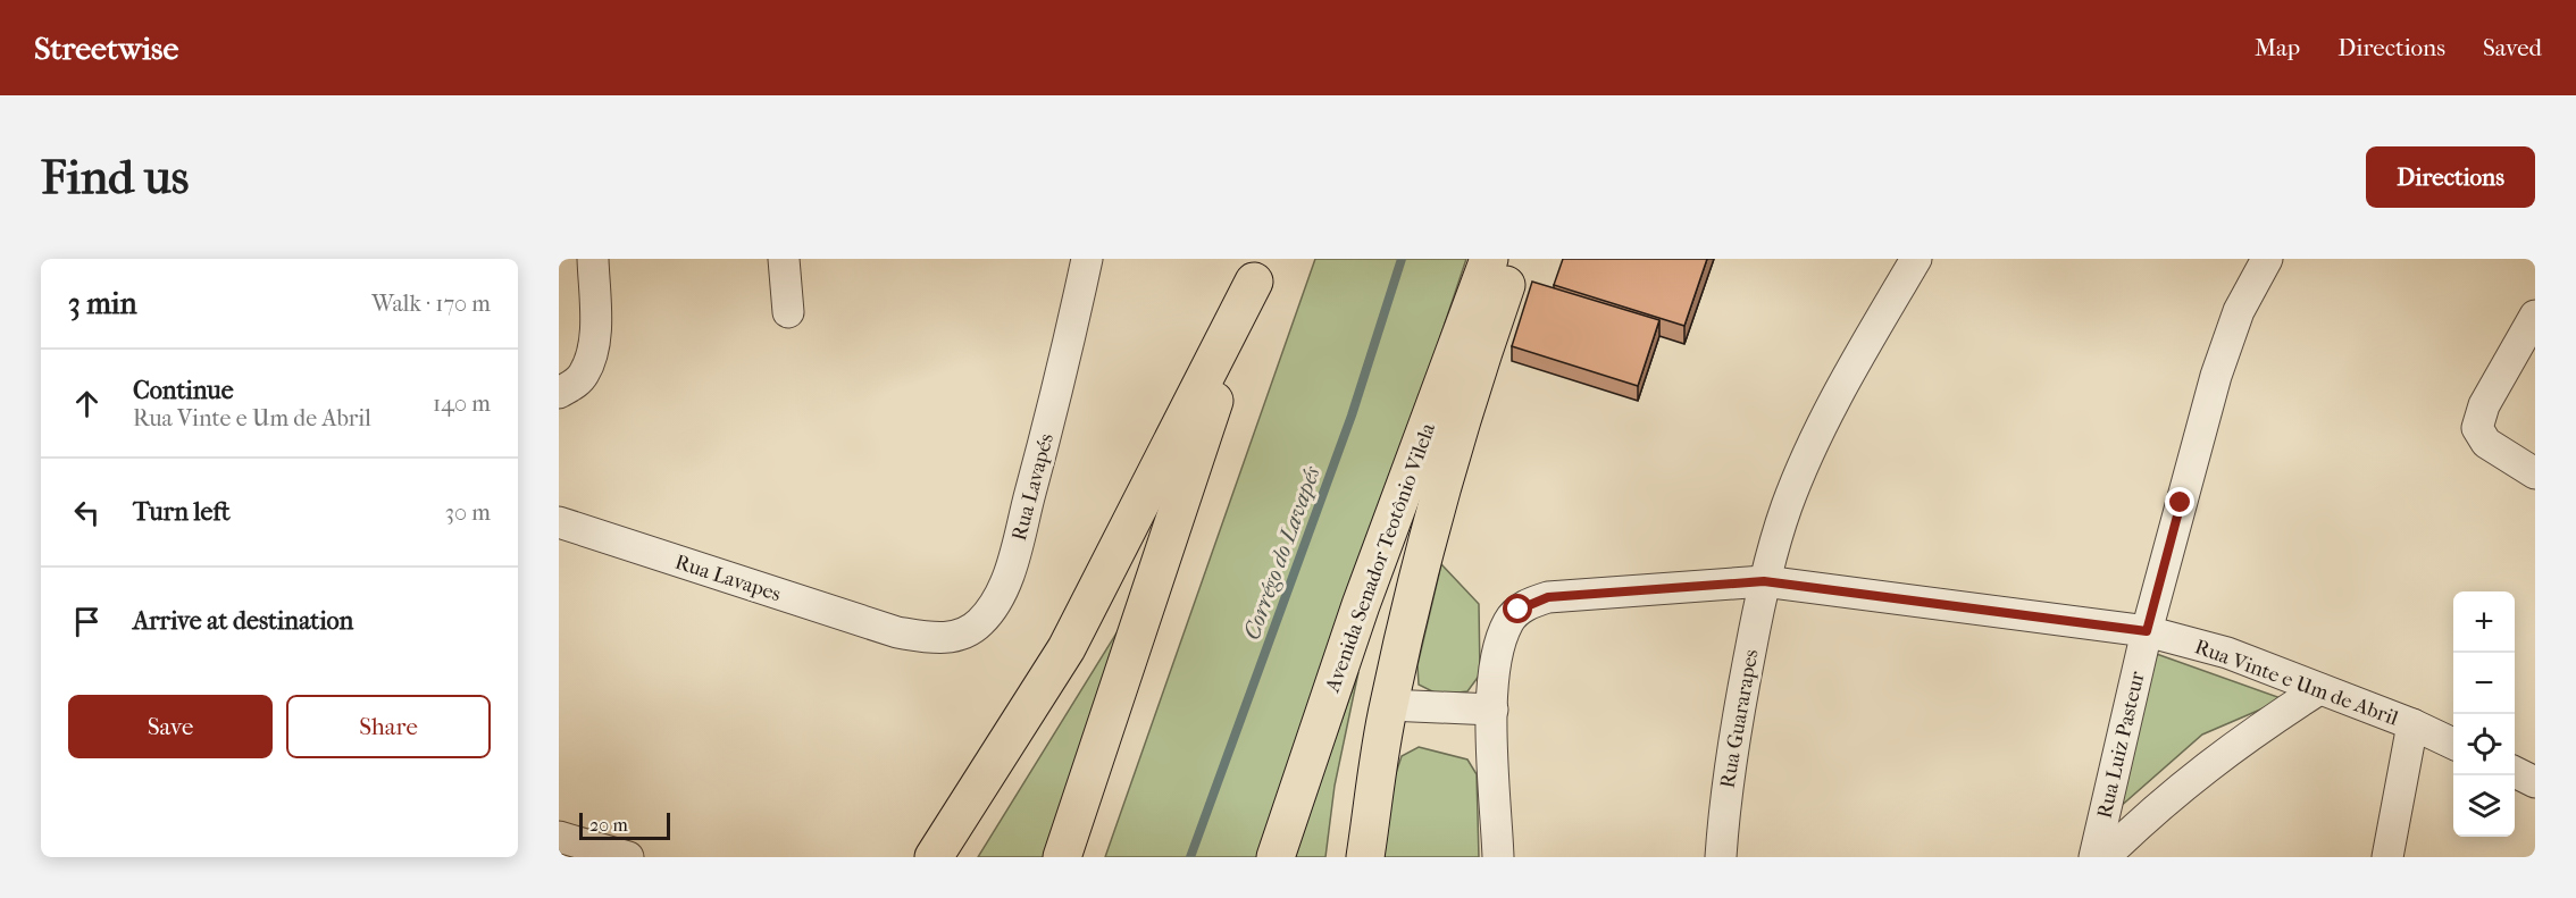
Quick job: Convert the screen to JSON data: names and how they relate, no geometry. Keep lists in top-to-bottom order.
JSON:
{
  "streets": {
    "highway": ["Avenida Senador Teotônio Vilela"],
    "street": [
      "Rua Lavapés",
      "Rua Lavapes",
      "Rua Vinte e Um de Abril",
      "Rua Guararapes",
      "Rua Luiz Pasteur"
    ]
  },
  "crossings": [
    ["Rua Lavapés", "Rua Lavapes"],
    ["Rua Vinte e Um de Abril", "Rua Guararapes"],
    ["Rua Vinte e Um de Abril", "Rua Luiz Pasteur"]
  ],
  "water": ["Corrégo do Lavapés"],
  "scale_bar": "20 m",
  "page": {
    "header": "Streetwise",
    "nav": ["Map", "Directions", "Saved"],
    "buttons": [
      "Directions",
      ["Save", "Share"]
    ],
    "title": "Find us",
    "heading": ["3 min", "Walk · 170 m"],
    "list": [
      ["Continue", "Rua Vinte e Um de Abril", "140 m"],
      ["Turn left", "30 m"],
      "Arrive at destination"
    ],
    "map_buttons": ["+", "−"],
    "scale": "20 m"
  }
}
